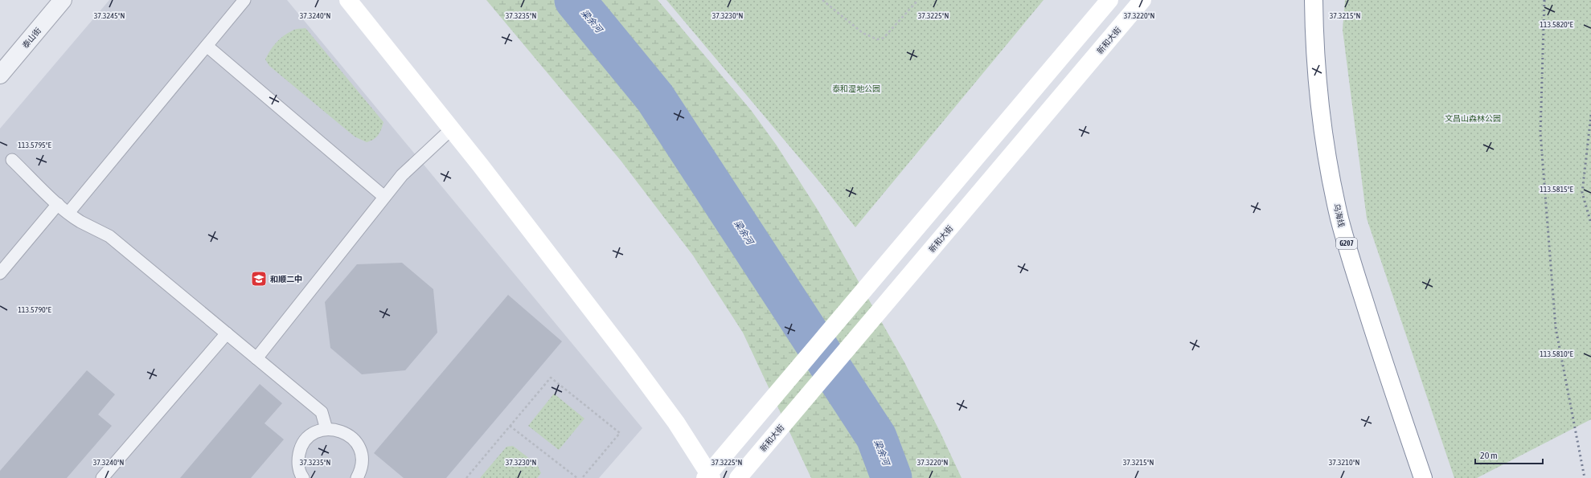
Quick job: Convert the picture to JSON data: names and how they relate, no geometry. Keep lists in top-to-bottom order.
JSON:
{
  "streets": {
    "main road": ["新和大街", "乌海线", "G207"],
    "street": ["泰山街"]
  },
  "water": ["梁余河"],
  "parks": ["泰和湿地公园", "文昌山森林公园"],
  "places": {
    "school or university": ["和顺二中"]
  },
  "scale_bar": "20 m",
  "coordinates": [
    "37.3245°N",
    "37.3240°N",
    "37.3235°N",
    "37.3230°N",
    "37.3225°N",
    "37.3220°N",
    "37.3215°N",
    "113.5820°E",
    "113.5795°E",
    "113.5815°E",
    "113.5790°E",
    "113.5810°E",
    "37.3210°N"
  ]
}
